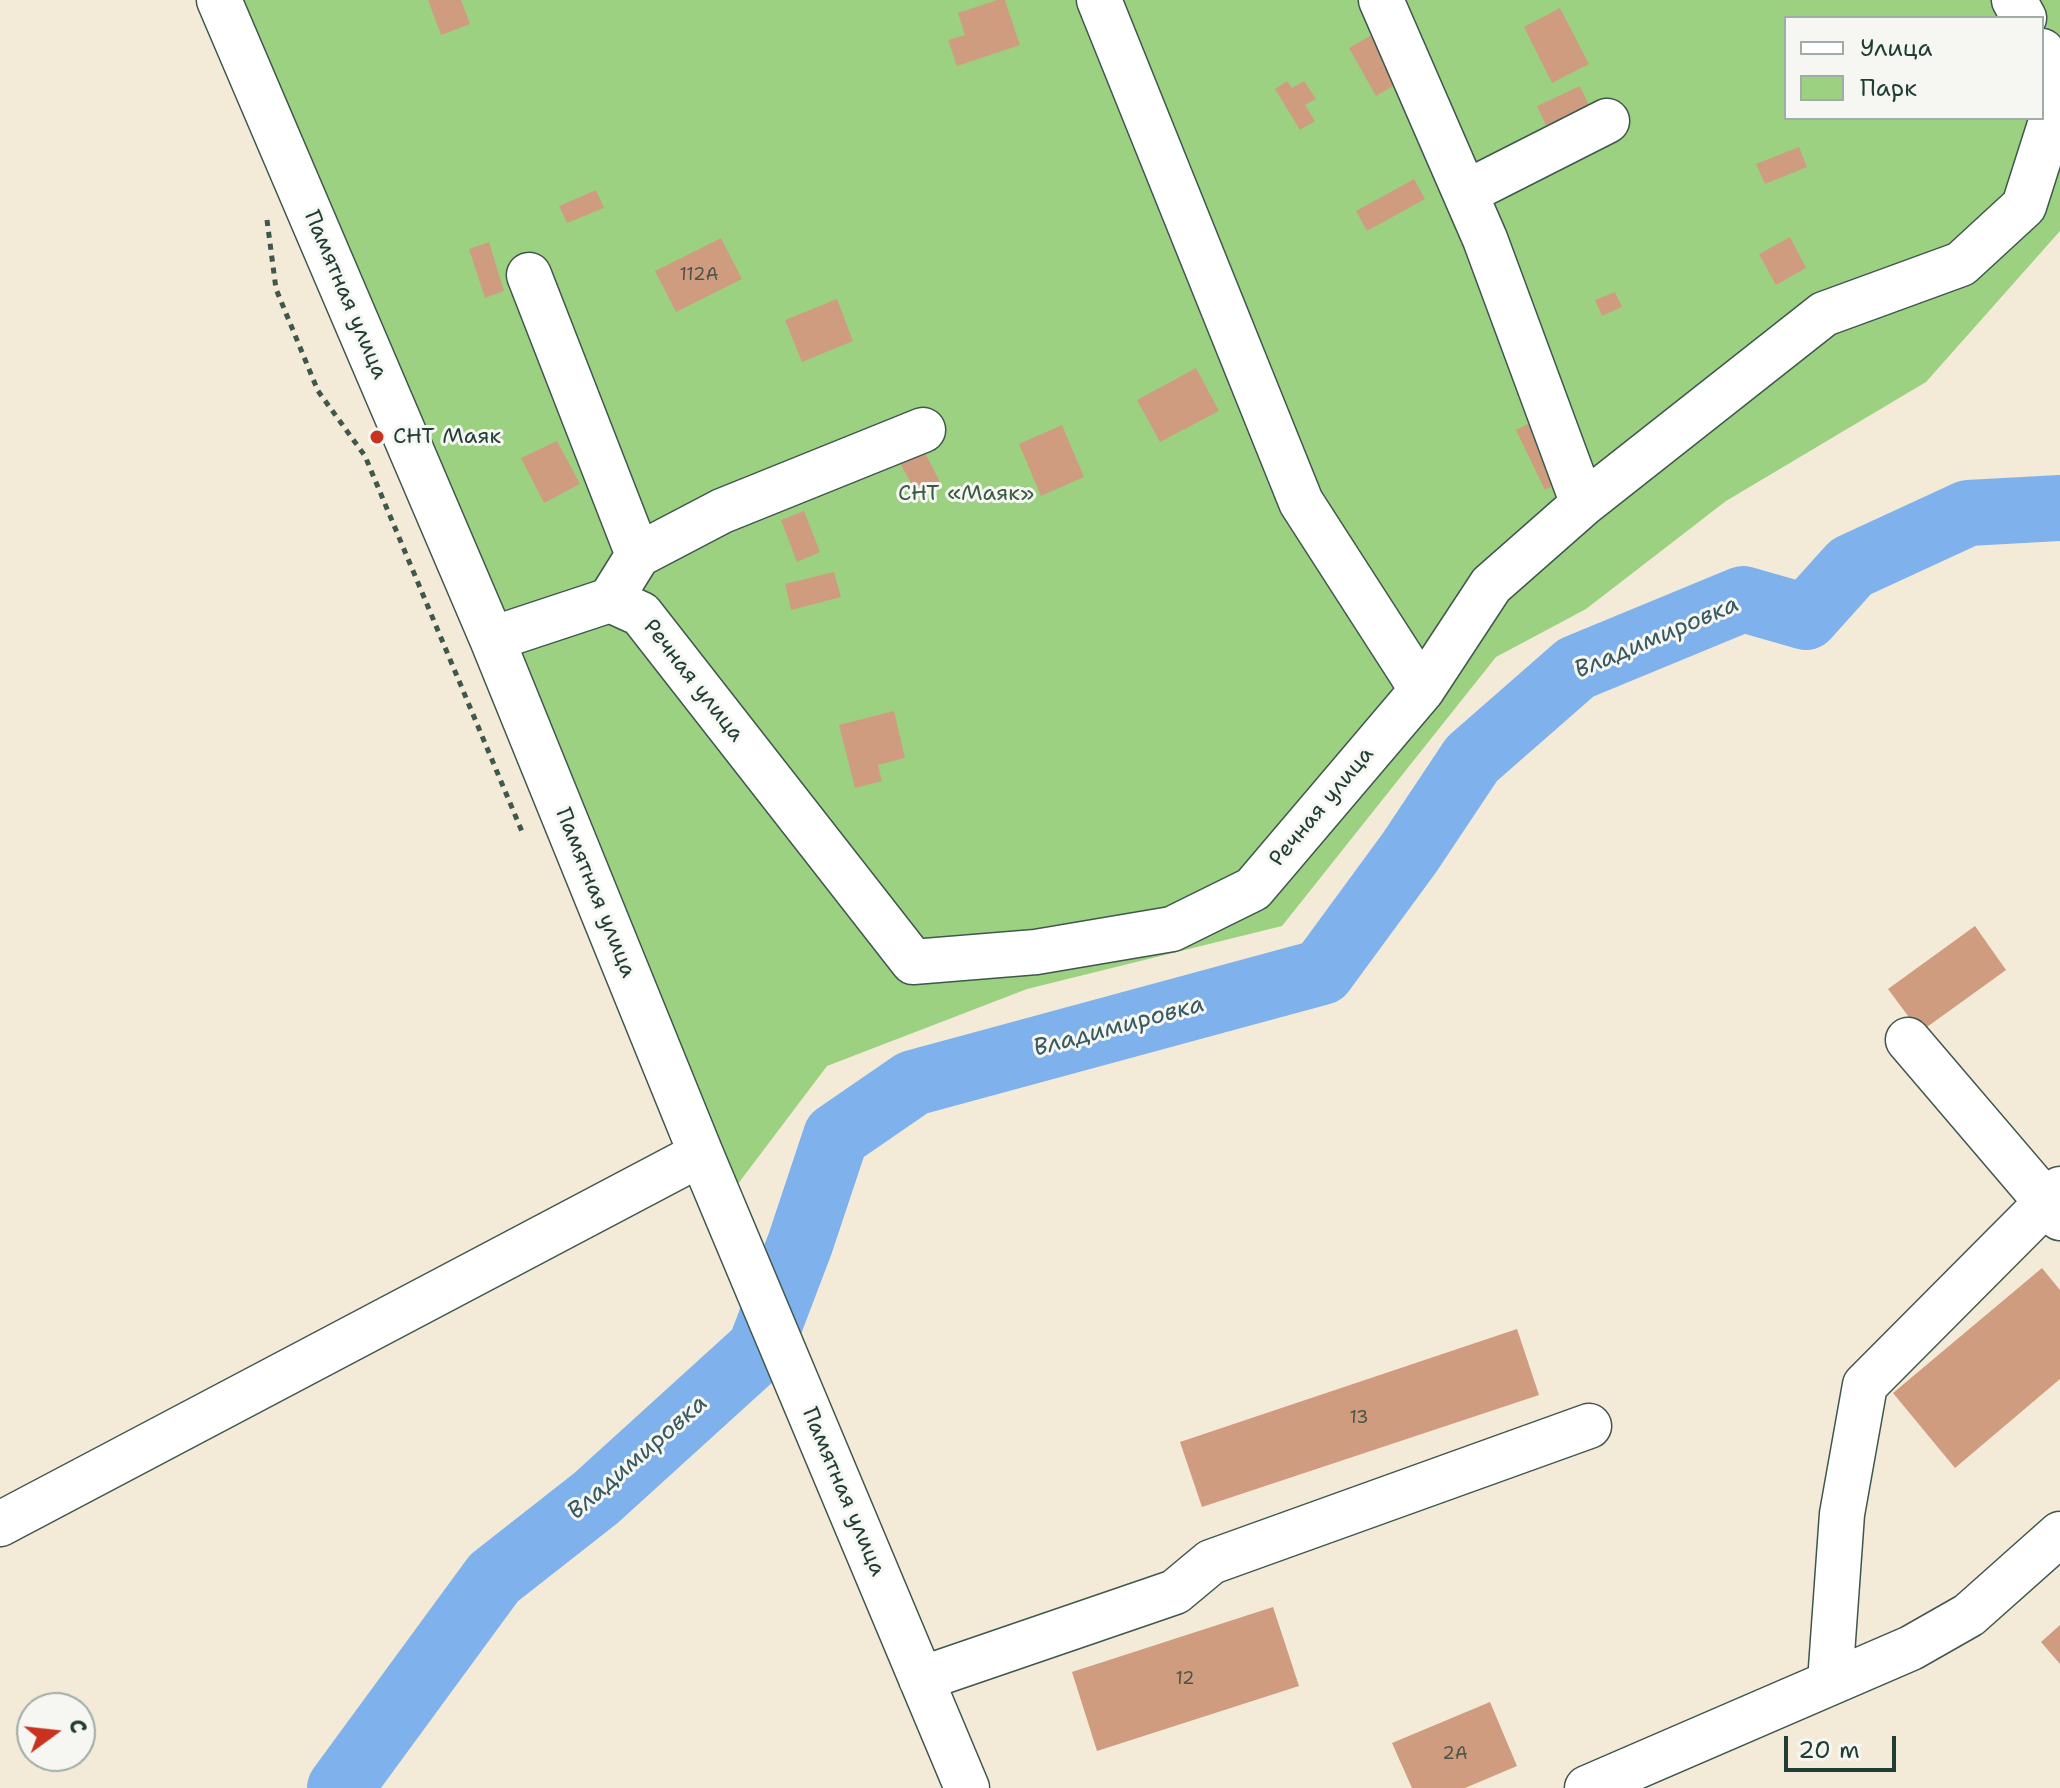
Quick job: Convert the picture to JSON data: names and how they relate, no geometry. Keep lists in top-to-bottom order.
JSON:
{
  "streets": {
    "street": ["Памятная улица", "Речная улица"]
  },
  "water": ["Владимировка"],
  "parks": ["СНТ «Маяк»"],
  "places": ["СНТ Маяк"],
  "house_numbers": [
    "112А",
    "13",
    "12",
    "2А"
  ],
  "legend": ["Улица", "Парк"],
  "scale_bar": "20 m",
  "north": "right"
}
